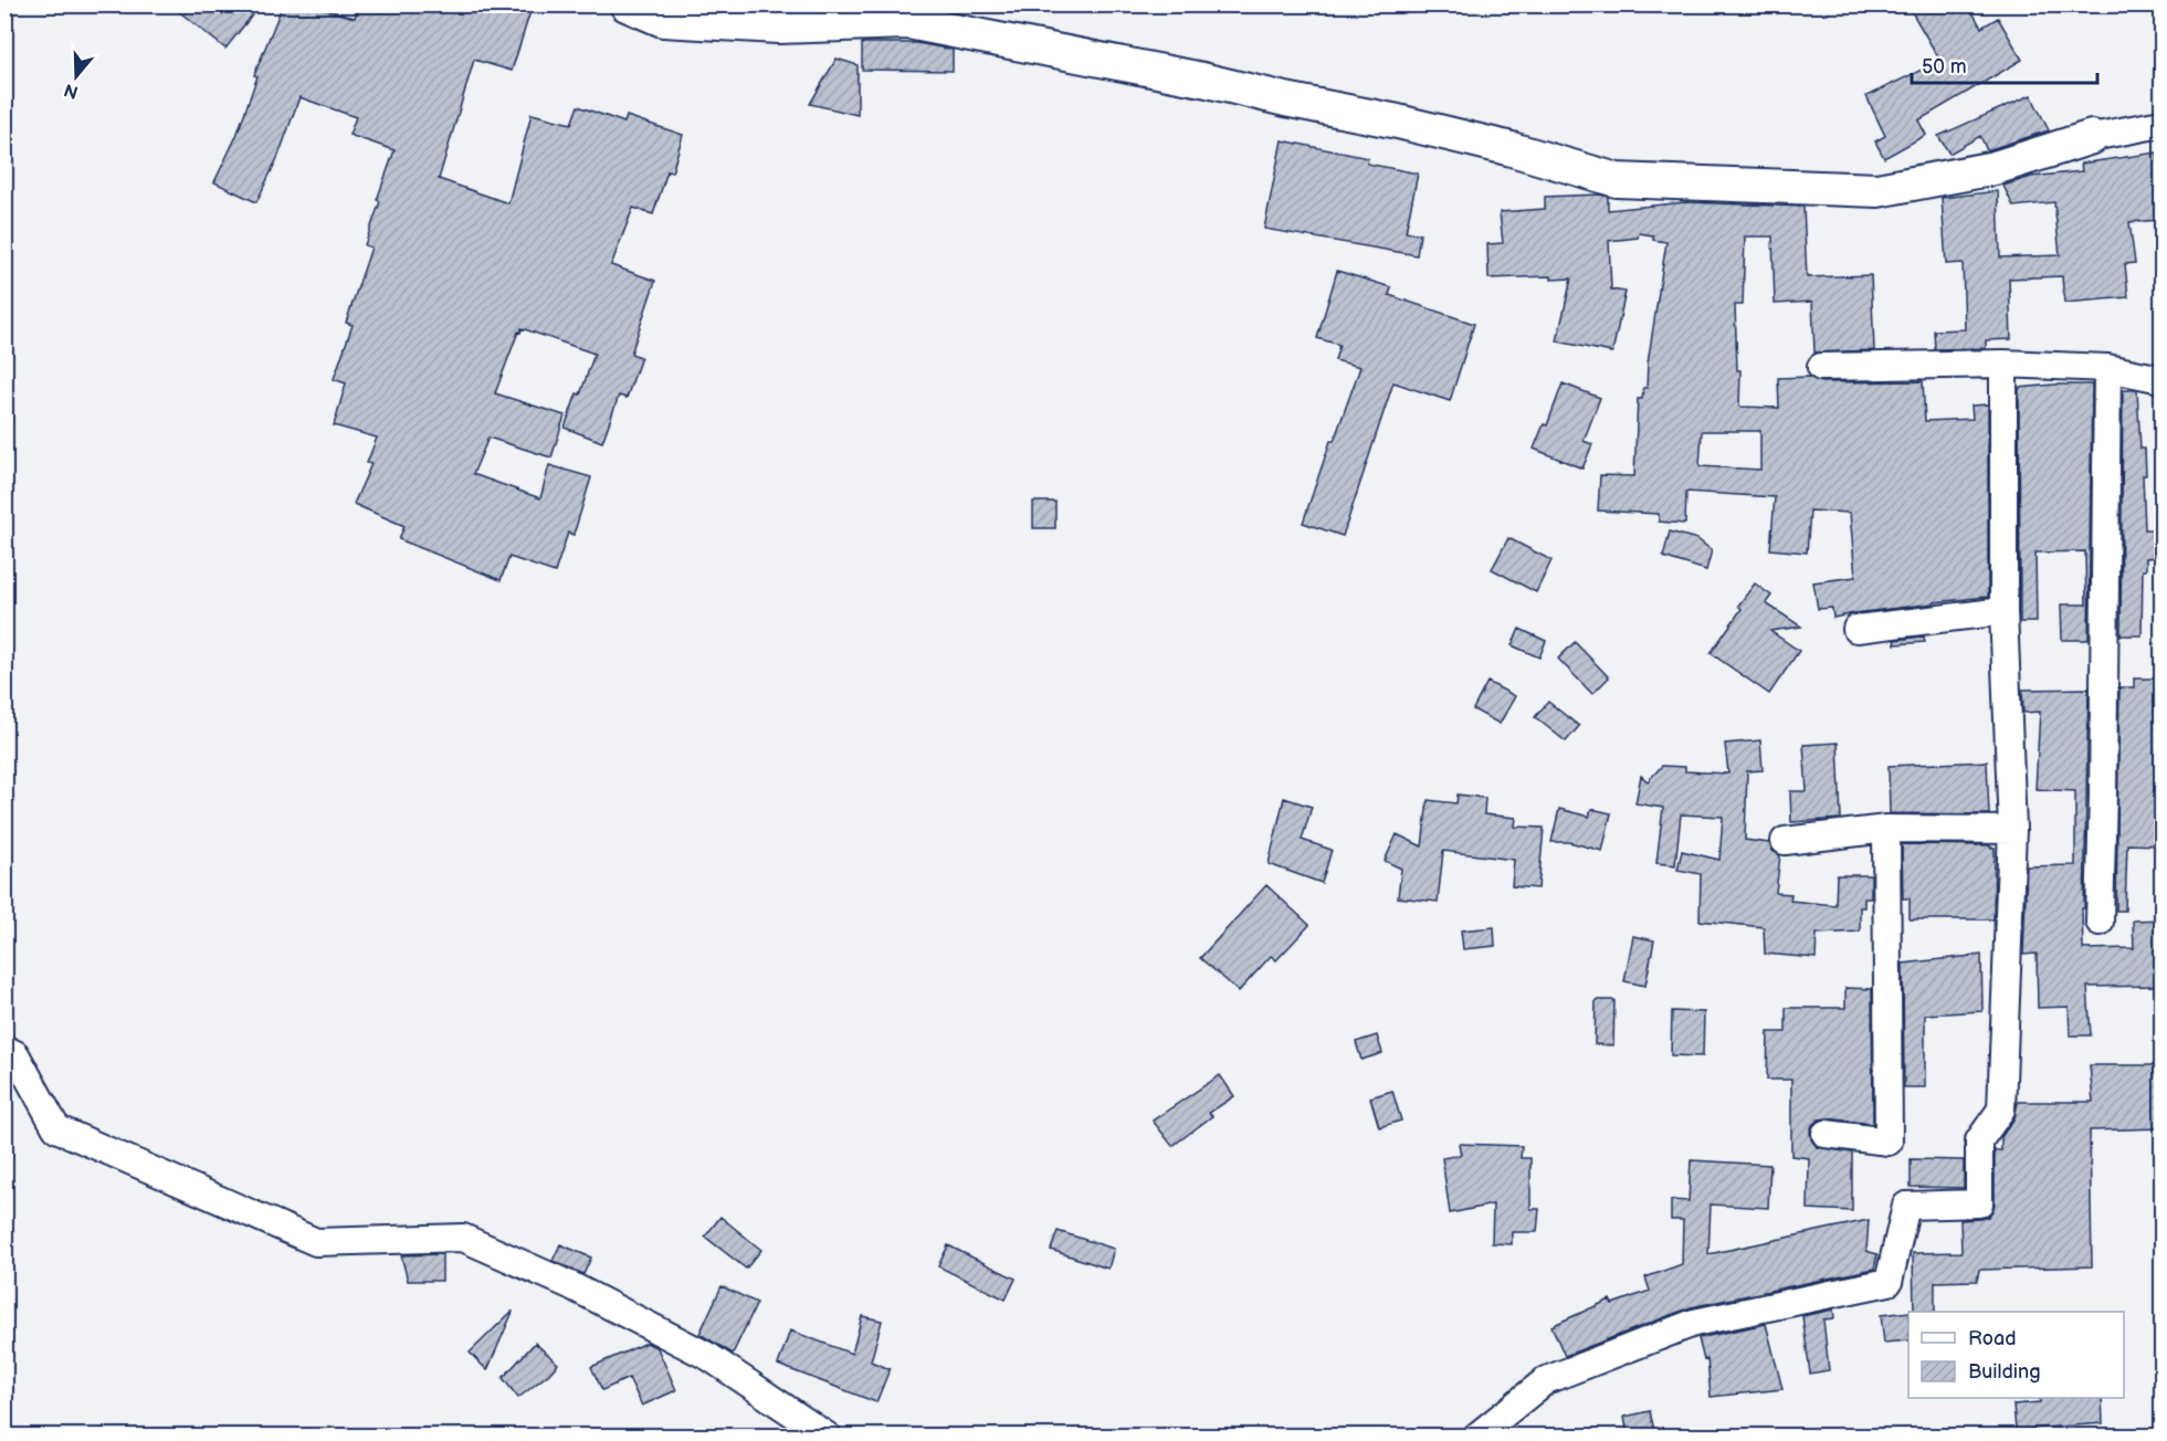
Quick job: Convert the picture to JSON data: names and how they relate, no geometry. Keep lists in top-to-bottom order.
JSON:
{
  "legend": ["Road", "Building"],
  "scale_bar": "50 m",
  "north": "bottom"
}
